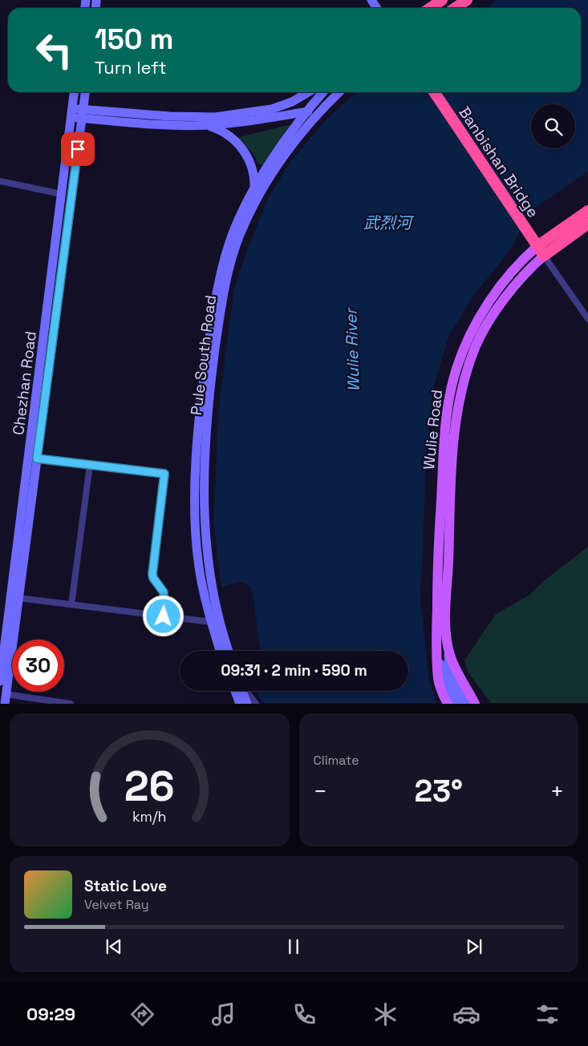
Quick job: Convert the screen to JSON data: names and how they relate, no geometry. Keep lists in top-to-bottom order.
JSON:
{
  "streets": {
    "highway": ["Banbishan Bridge", "Wulie Road"],
    "main road": ["Pule South Road", "Chezhan Road"]
  },
  "crossings": [
    ["Banbishan Bridge", "Wulie Road"]
  ],
  "water": ["武烈河", "Wulie River"],
  "page": {
    "turn": ["150 m", "Turn left"],
    "limit": "30",
    "trip": "09:31 · 2 min · 590 m",
    "tile": "Climate",
    "heat": ["−", "23°", "+"],
    "song": ["Static Love", "Velvet Ray"],
    "tabs": "09:29",
    "gauge": ["26", "km/h"]
  }
}
